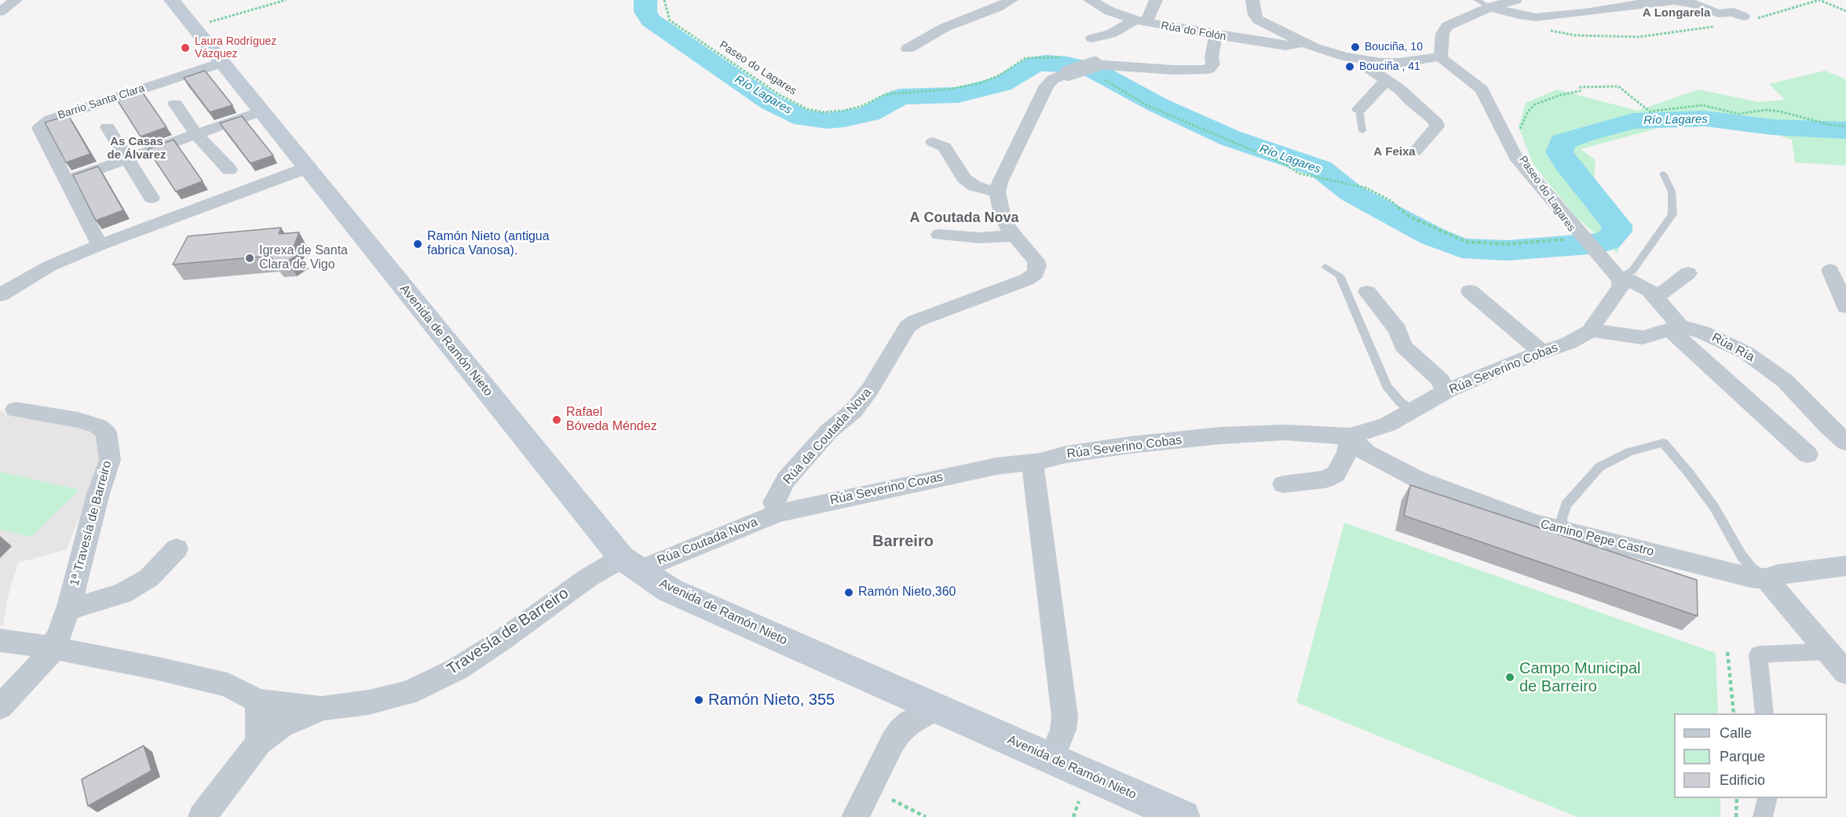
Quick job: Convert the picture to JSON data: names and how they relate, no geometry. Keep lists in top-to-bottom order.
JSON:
{
  "streets": {
    "main road": ["Avenida de Ramón Nieto"],
    "street": [
      "Rúa do Folón",
      "Barrio Santa Clara",
      "Rúa Ría",
      "Rúa Severino Cobas",
      "Rúa da Coutada Nova",
      "Rúa Severino Covas",
      "1ª Travesía de Barreiro",
      "Camino Pepe Castro",
      "Rúa Coutada Nova",
      "Travesía de Barreiro"
    ],
    "path": ["Paseo do Lagares"]
  },
  "crossings": [
    ["Barrio Santa Clara", "Avenida de Ramón Nieto"],
    ["Avenida de Ramón Nieto", "Rúa Coutada Nova"],
    ["Avenida de Ramón Nieto", "Travesía de Barreiro"],
    ["Rúa Severino Cobas", "Rúa Severino Covas"],
    ["Rúa Severino Cobas", "Camino Pepe Castro"],
    ["Rúa da Coutada Nova", "Rúa Severino Covas"],
    ["Rúa da Coutada Nova", "Rúa Coutada Nova"],
    ["Rúa Severino Covas", "Rúa Coutada Nova"],
    ["Rúa Coutada Nova", "Travesía de Barreiro"]
  ],
  "districts": [
    "A Longarela",
    "As Casas de Álvarez",
    "A Feixa",
    "A Coutada Nova",
    "Barreiro"
  ],
  "water": ["Río Lagares"],
  "places": [
    "Bouciña, 10",
    "Laura Rodríguez Vázquez",
    "Bouciña , 41",
    "Ramón Nieto (antigua fabrica Vanosa).",
    "Igrexa de Santa Clara de Vigo",
    "Rafael Bóveda Méndez",
    "Ramón Nieto,360",
    "Campo Municipal de Barreiro",
    "Ramón Nieto, 355"
  ],
  "legend": ["Calle", "Parque", "Edificio"]
}
